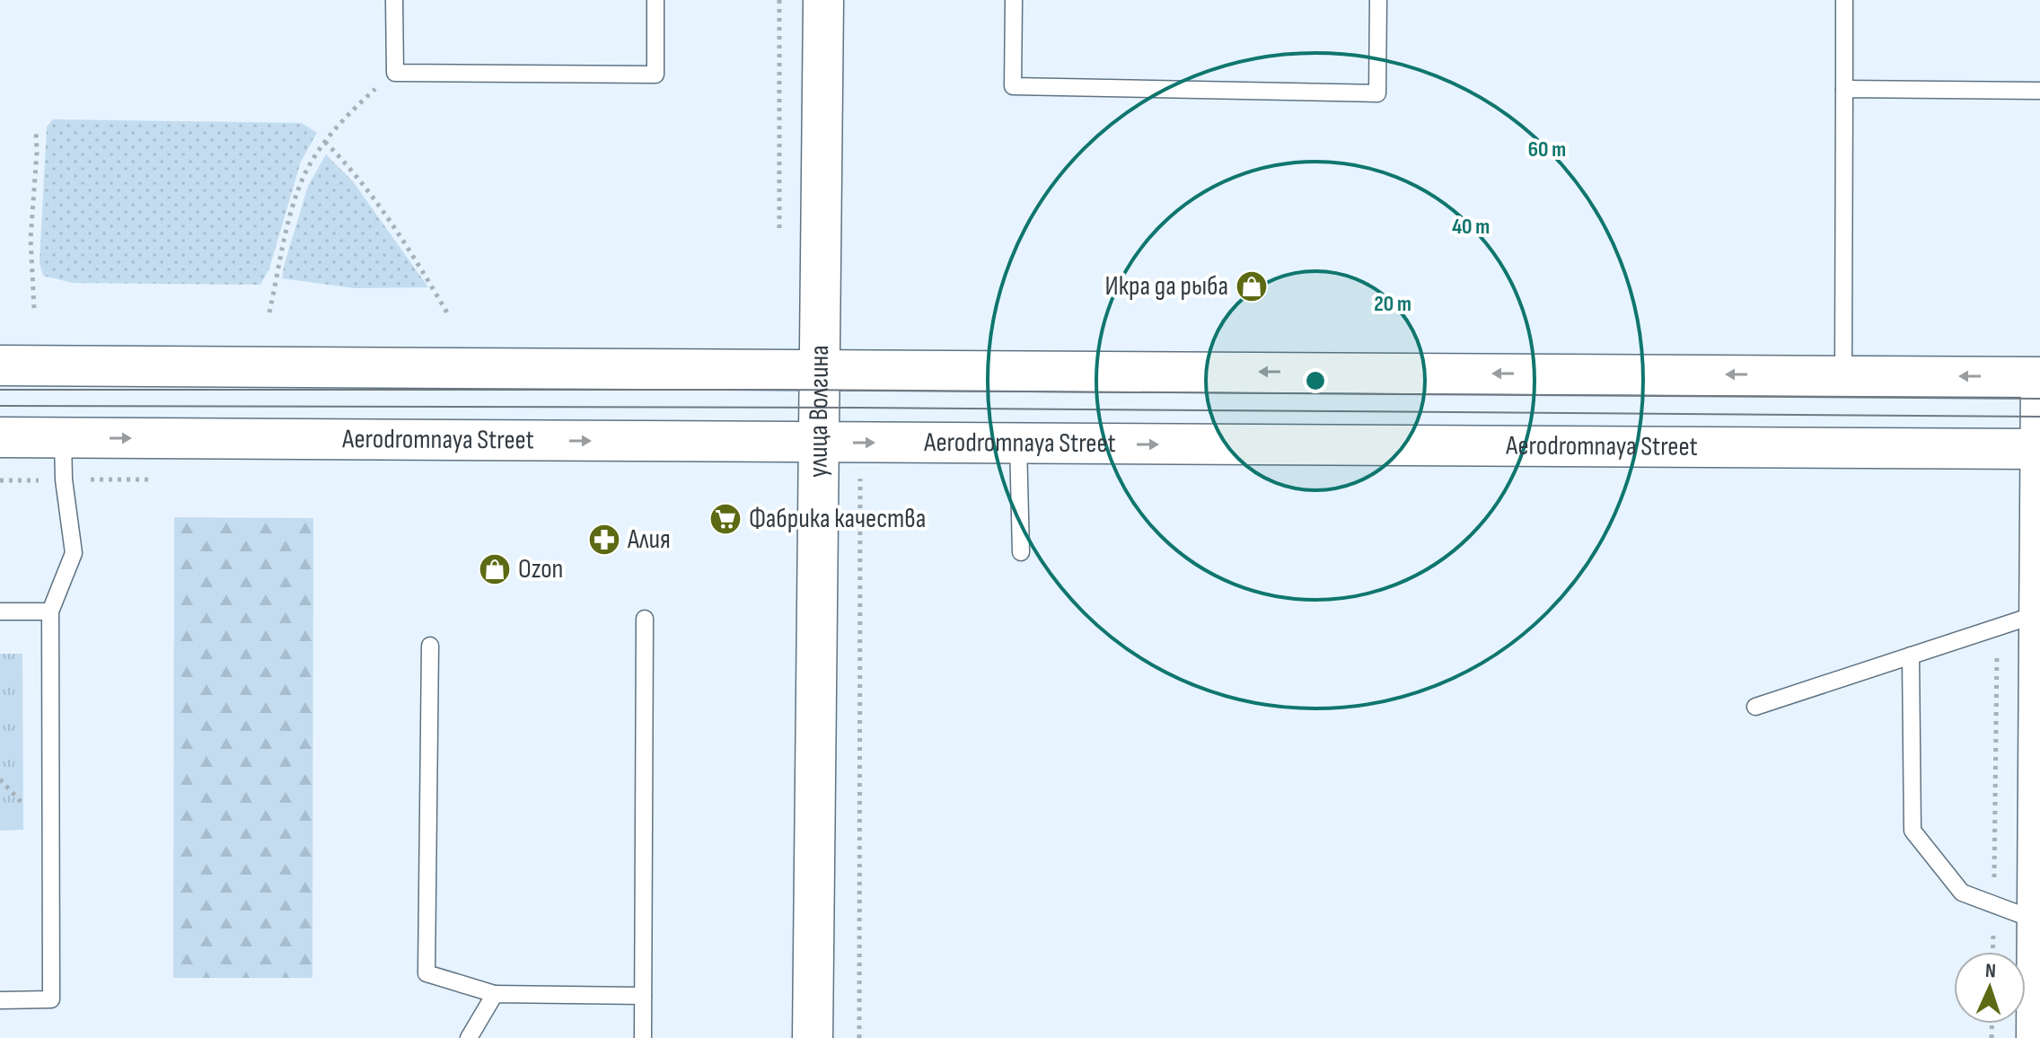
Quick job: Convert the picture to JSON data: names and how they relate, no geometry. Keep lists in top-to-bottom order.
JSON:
{
  "streets": {
    "main road": ["улица Волгина", "Aerodromnaya Street"]
  },
  "crossings": [
    ["улица Волгина", "Aerodromnaya Street"]
  ],
  "places": {
    "shop": ["Икра да рыба", "Ozon"],
    "supermarket": ["Фабрика качества"],
    "pharmacy": ["Алия"]
  },
  "north": "top",
  "rings": ["60 m", "40 m", "20 m"]
}
